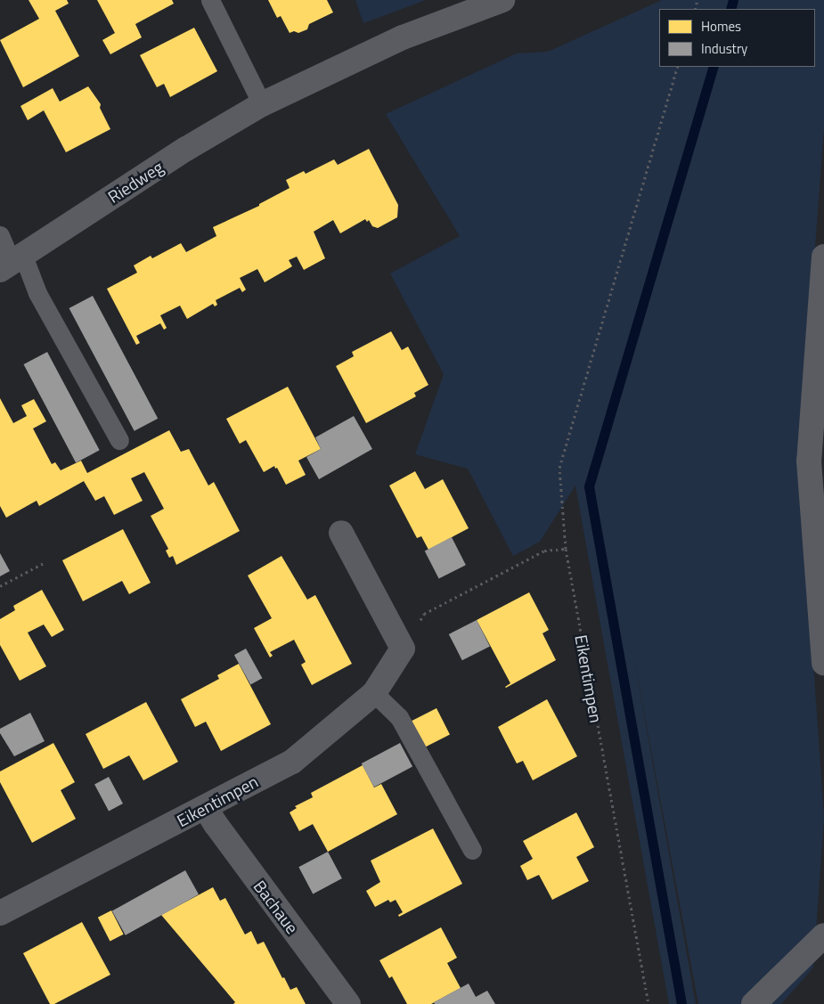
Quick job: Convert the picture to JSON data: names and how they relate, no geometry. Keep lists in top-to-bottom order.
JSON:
{
  "streets": {
    "street": ["Riedweg", "Eikentimpen", "Bachaue"]
  },
  "crossings": [
    ["Eikentimpen", "Bachaue"]
  ],
  "legend": ["Homes", "Industry"]
}
